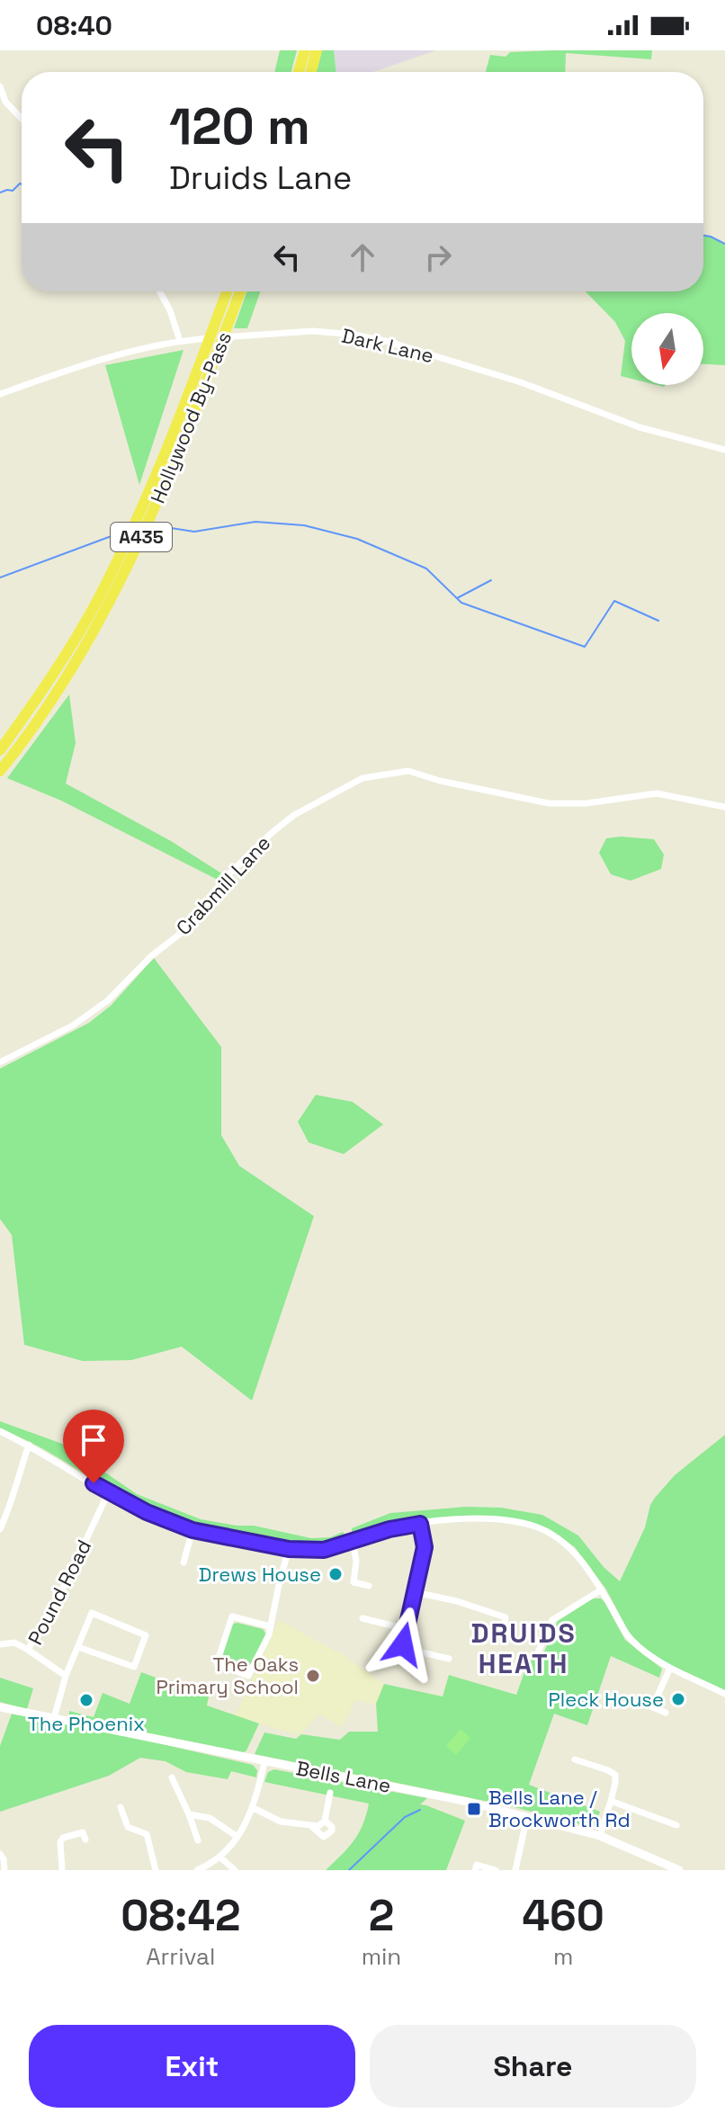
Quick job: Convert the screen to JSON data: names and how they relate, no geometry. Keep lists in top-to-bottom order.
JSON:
{
  "streets": {
    "highway": ["Hollywood By-Pass", "A435"],
    "street": [
      "Dark Lane",
      "Crabmill Lane",
      "Pound Road",
      "Bells Lane"
    ]
  },
  "districts": ["DRUIDS HEATH"],
  "places": {
    "other": [
      "Drews House",
      "The Oaks Primary School",
      "Pleck House",
      "The Phoenix"
    ],
    "transit": ["Bells Lane / Brockworth Rd"]
  },
  "north": "bottom",
  "page": {
    "status": "08:40",
    "turn": ["120 m", "Druids Lane"],
    "eta": [
      "08:42",
      "Arrival",
      "2",
      "min",
      "460",
      "m"
    ],
    "buttons": ["Exit", "Share"]
  }
}
